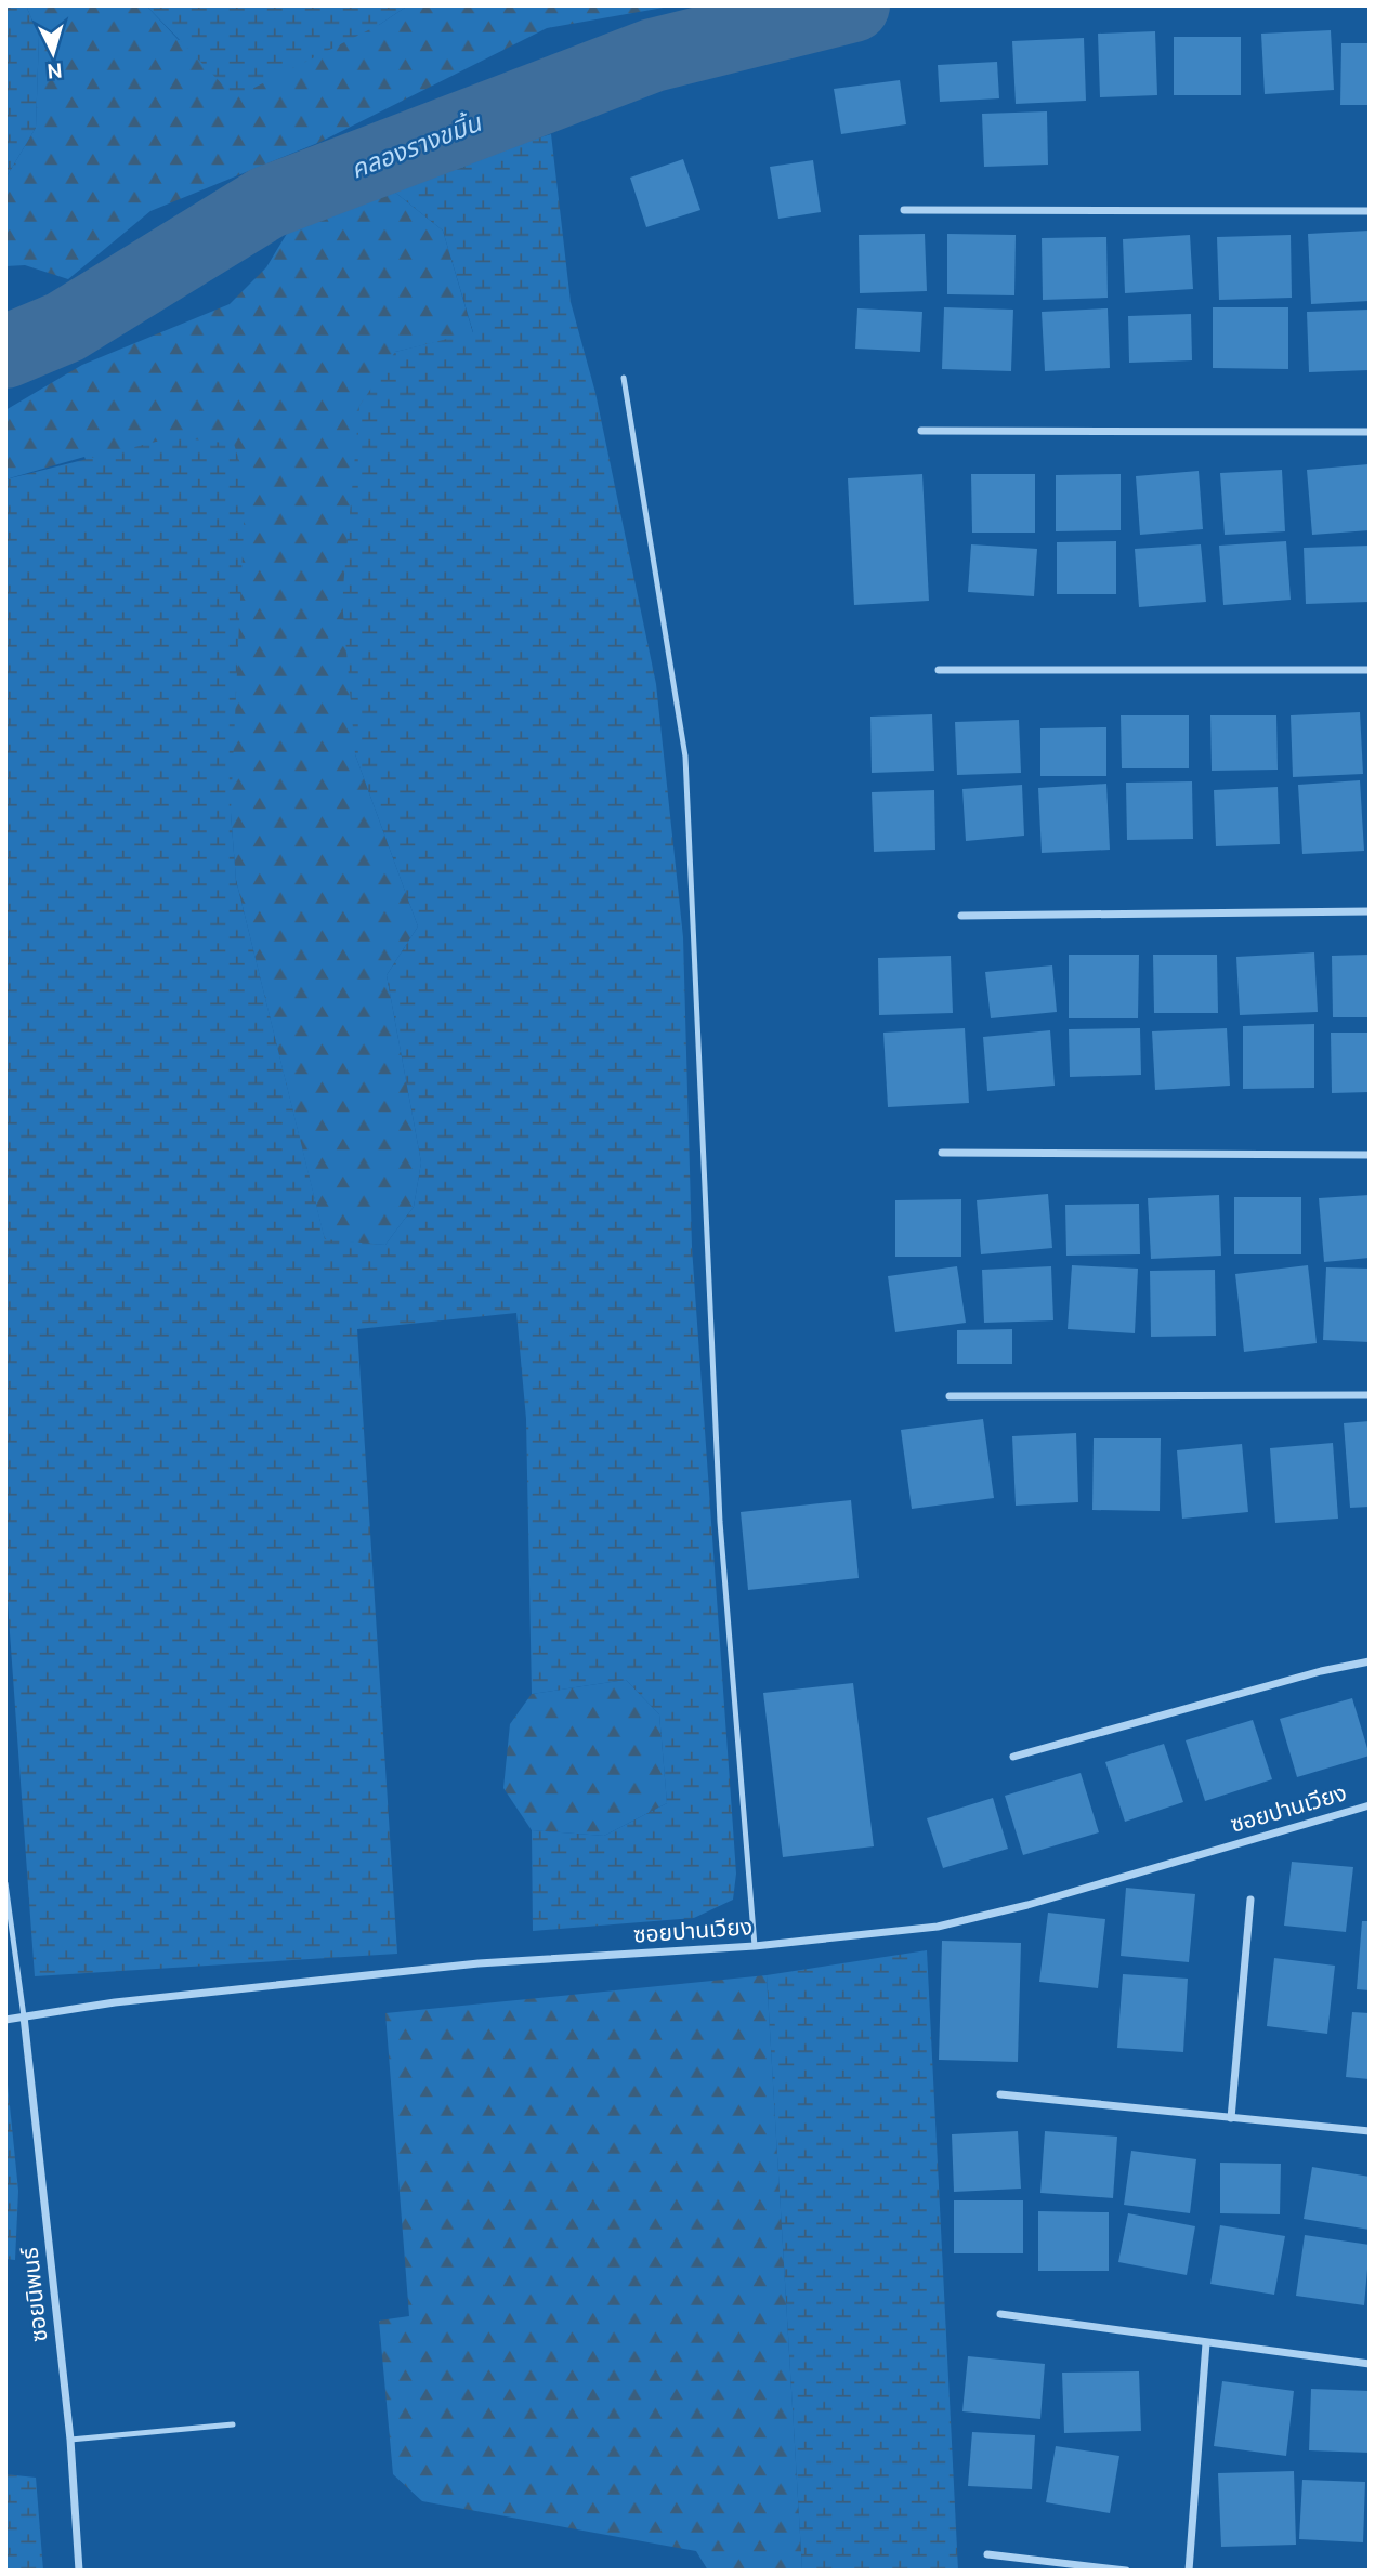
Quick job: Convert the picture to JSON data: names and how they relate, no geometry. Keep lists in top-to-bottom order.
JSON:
{
  "streets": {
    "street": ["ซอยปานเวียง", "ซอยนิพนธ์"]
  },
  "crossings": [
    ["ซอยปานเวียง", "ซอยนิพนธ์"]
  ],
  "water": ["คลองรางขมิ้น"],
  "north": "bottom"
}
